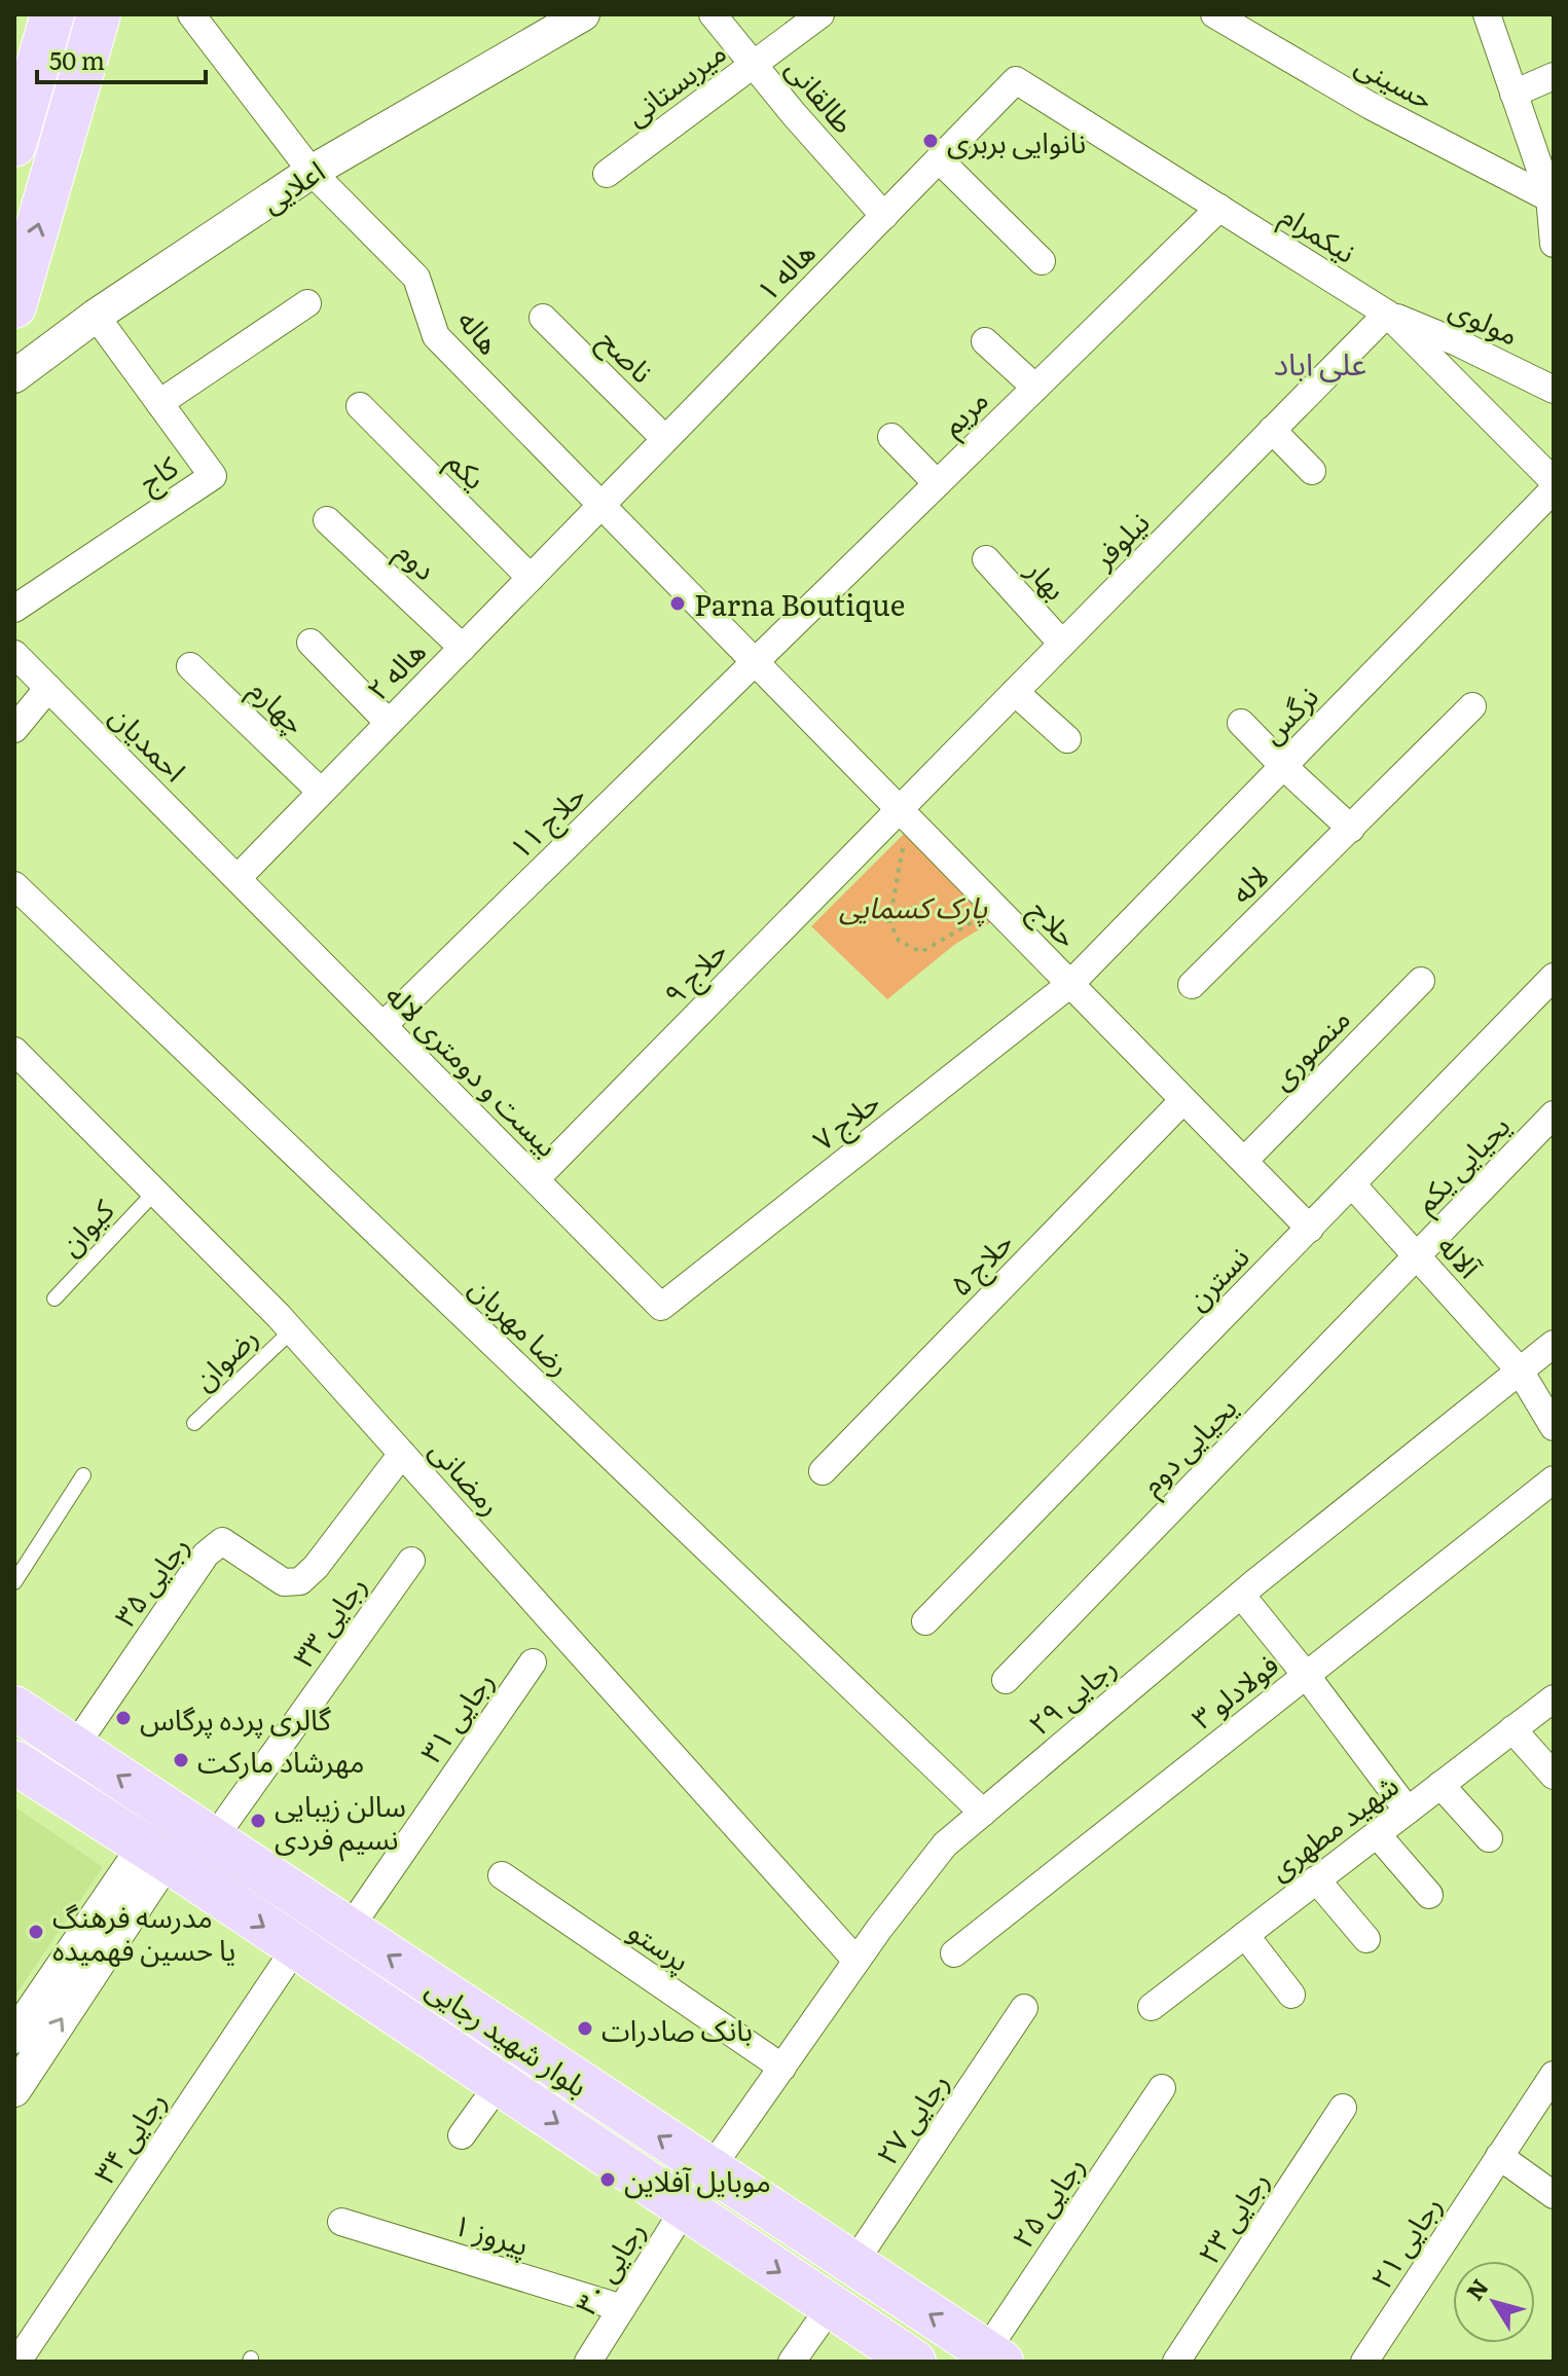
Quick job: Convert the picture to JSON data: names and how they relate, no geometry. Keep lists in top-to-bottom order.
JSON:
{
  "streets": {
    "main road": ["بلوار شهید رجایی"],
    "street": [
      "حسینی",
      "میربستانی",
      "طالقانی",
      "اعلایی",
      "نیکمرام",
      "هاله ۱",
      "مولوی",
      "هاله",
      "ناصح",
      "مریم",
      "یکم",
      "کاج",
      "نیلوفر",
      "دوم",
      "بهار",
      "هاله ۲",
      "چهارم",
      "نرگس",
      "احمدیان",
      "حلاج ۱۱",
      "لاله",
      "حلاج",
      "حلاج ۹",
      "منصوری",
      "بیست و دومتری لاله",
      "حلاج ۷",
      "یحیایی یکم",
      "آلاله",
      "حلاج ۵",
      "نسترن",
      "رضا مهربان",
      "یحیایی دوم",
      "رمضانی",
      "رجایی ۳۵",
      "رجایی ۳۳",
      "فولادلو ۳",
      "رجایی ۲۹",
      "رجایی ۳۱",
      "شهید مطهری",
      "پرستو",
      "رجایی ۲۷",
      "رجایی ۳۴",
      "رجایی ۲۵",
      "رجایی ۲۳",
      "پیروز ۱",
      "رجایی ۲۱",
      "رجایی ۳۰"
    ],
    "lane": ["کیوان", "رضوان"]
  },
  "crossings": [
    ["میربستانی", "طالقانی"],
    ["طالقانی", "هاله ۱"],
    ["اعلایی", "هاله"],
    ["اعلایی", "کاج"],
    ["نیکمرام", "هاله ۱"],
    ["نیکمرام", "مولوی"],
    ["نیکمرام", "مریم"],
    ["نیکمرام", "نیلوفر"],
    ["هاله ۱", "هاله"],
    ["هاله ۱", "ناصح"],
    ["هاله ۱", "هاله ۲"],
    ["مولوی", "نیلوفر"],
    ["هاله", "مریم"],
    ["هاله", "هاله ۲"],
    ["هاله", "حلاج ۱۱"],
    ["هاله", "حلاج"],
    ["مریم", "حلاج ۱۱"],
    ["مریم", "حلاج"],
    ["یکم", "هاله ۲"],
    ["نیلوفر", "بهار"],
    ["نیلوفر", "حلاج"],
    ["نیلوفر", "حلاج ۹"],
    ["دوم", "هاله ۲"],
    ["هاله ۲", "چهارم"],
    ["هاله ۲", "احمدیان"],
    ["هاله ۲", "بیست و دومتری لاله"],
    ["نرگس", "حلاج"],
    ["نرگس", "حلاج ۷"],
    ["احمدیان", "بیست و دومتری لاله"],
    ["حلاج ۱۱", "حلاج"],
    ["حلاج ۱۱", "بیست و دومتری لاله"],
    ["حلاج", "حلاج ۹"],
    ["حلاج", "منصوری"],
    ["حلاج", "حلاج ۷"],
    ["حلاج", "حلاج ۵"],
    ["حلاج", "نسترن"],
    ["حلاج ۹", "بیست و دومتری لاله"],
    ["بیست و دومتری لاله", "حلاج ۷"],
    ["یحیایی یکم", "آلاله"],
    ["یحیایی یکم", "یحیایی دوم"],
    ["کیوان", "رمضانی"],
    ["آلاله", "نسترن"],
    ["آلاله", "یحیایی دوم"],
    ["آلاله", "رجایی ۲۹"],
    ["رضا مهربان", "رجایی ۲۹"],
    ["رضوان", "رمضانی"],
    ["رمضانی", "رجایی ۳۵"],
    ["رمضانی", "رجایی ۲۹"],
    ["رجایی ۳۵", "بلوار شهید رجایی"],
    ["رجایی ۳۳", "بلوار شهید رجایی"],
    ["رجایی ۲۹", "پرستو"],
    ["رجایی ۲۹", "بلوار شهید رجایی"],
    ["رجایی ۳۱", "بلوار شهید رجایی"],
    ["بلوار شهید رجایی", "رجایی ۲۷"],
    ["بلوار شهید رجایی", "رجایی ۳۴"],
    ["بلوار شهید رجایی", "رجایی ۲۵"],
    ["بلوار شهید رجایی", "رجایی ۳۰"],
    ["پیروز ۱", "رجایی ۳۰"]
  ],
  "districts": ["علی اباد"],
  "parks": ["پارک کسمایی"],
  "places": [
    "نانوایی بربری",
    "Parna Boutique",
    "گالری پرده پرگاس",
    "مهرشاد مارکت",
    "سالن زیبایی نسیم فردی",
    "مدرسه فرهنگ یا حسین فهمیده",
    "بانک صادرات",
    "موبایل آفلاین"
  ],
  "scale_bar": "50 m",
  "north": "top left"
}
